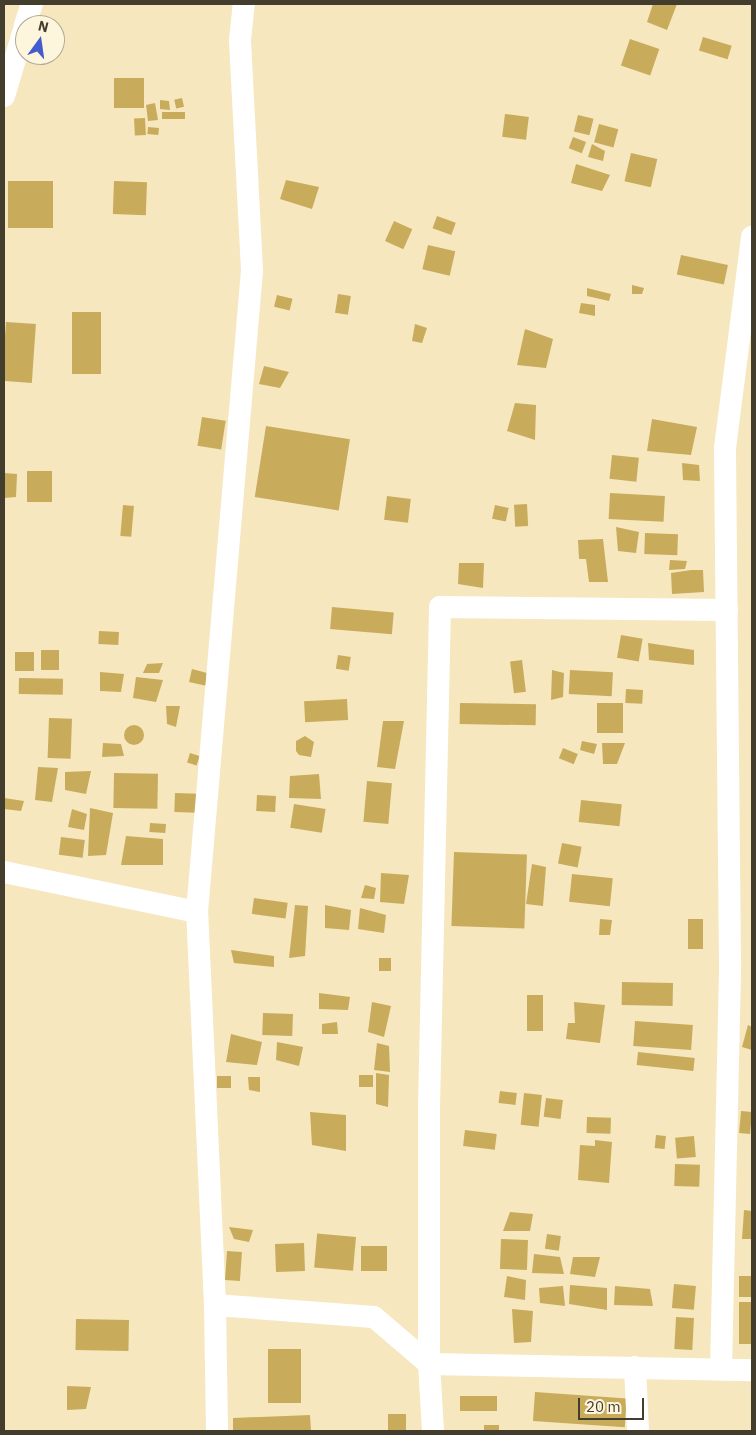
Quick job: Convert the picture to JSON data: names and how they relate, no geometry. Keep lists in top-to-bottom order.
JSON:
{
  "scale_bar": "20 m",
  "north": "top"
}
